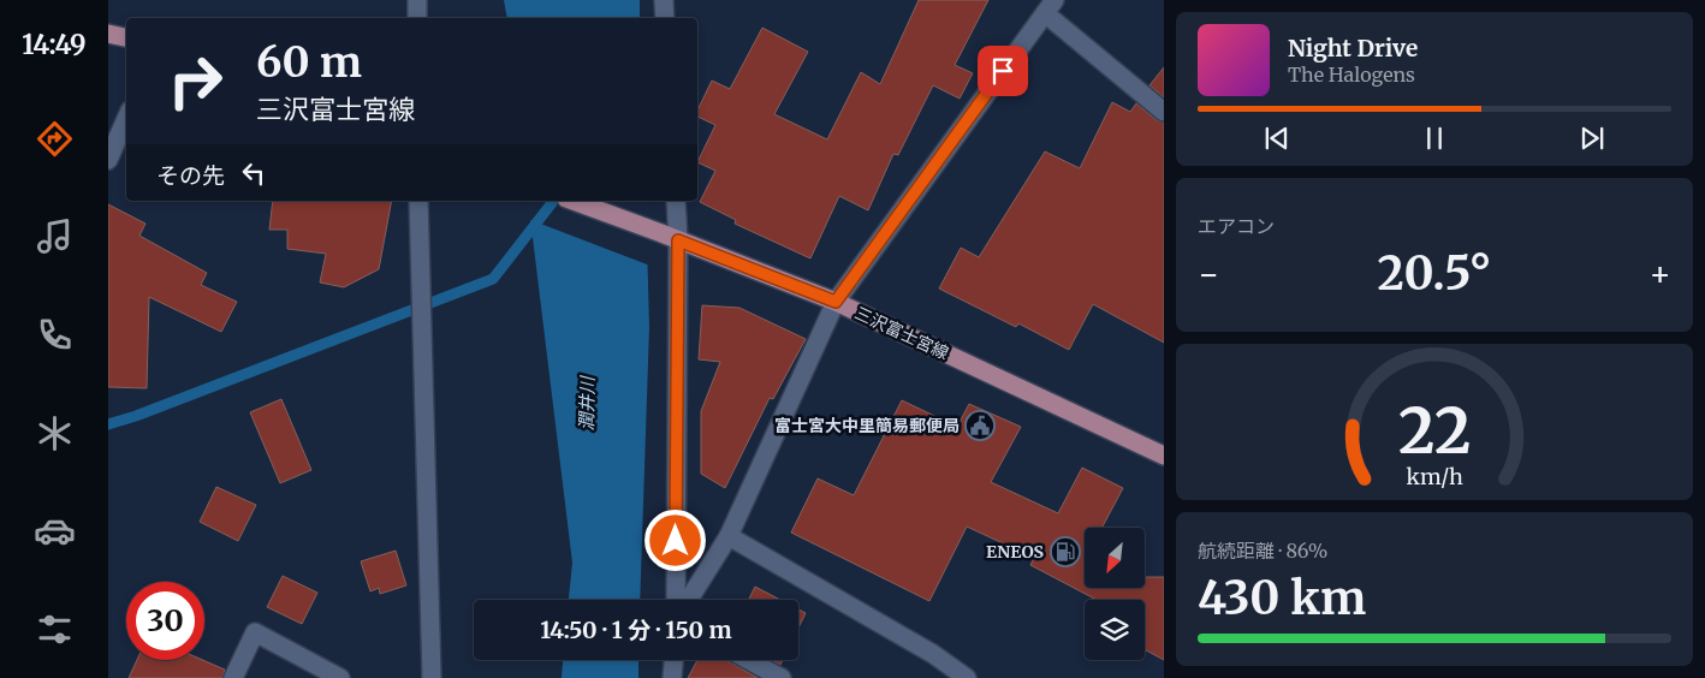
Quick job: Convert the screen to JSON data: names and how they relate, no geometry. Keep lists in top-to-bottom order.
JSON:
{
  "streets": {
    "main road": ["三沢富士宮線"]
  },
  "water": ["潤井川"],
  "places": {
    "public building": ["富士宮大中里簡易郵便局"],
    "fuel station": ["ENEOS"]
  },
  "north": "bottom left",
  "page": {
    "tabs": "14:49",
    "turn": ["60 m", "三沢富士宮線"],
    "song": ["Night Drive", "The Halogens"],
    "then": "その先",
    "tile": [
      "エアコン",
      ["航続距離 · 86%", "430 km"]
    ],
    "heat": ["−", "20.5°", "+"],
    "limit": "30",
    "trip": "14:50 · 1 分 · 150 m",
    "gauge": ["22", "km/h"]
  }
}
